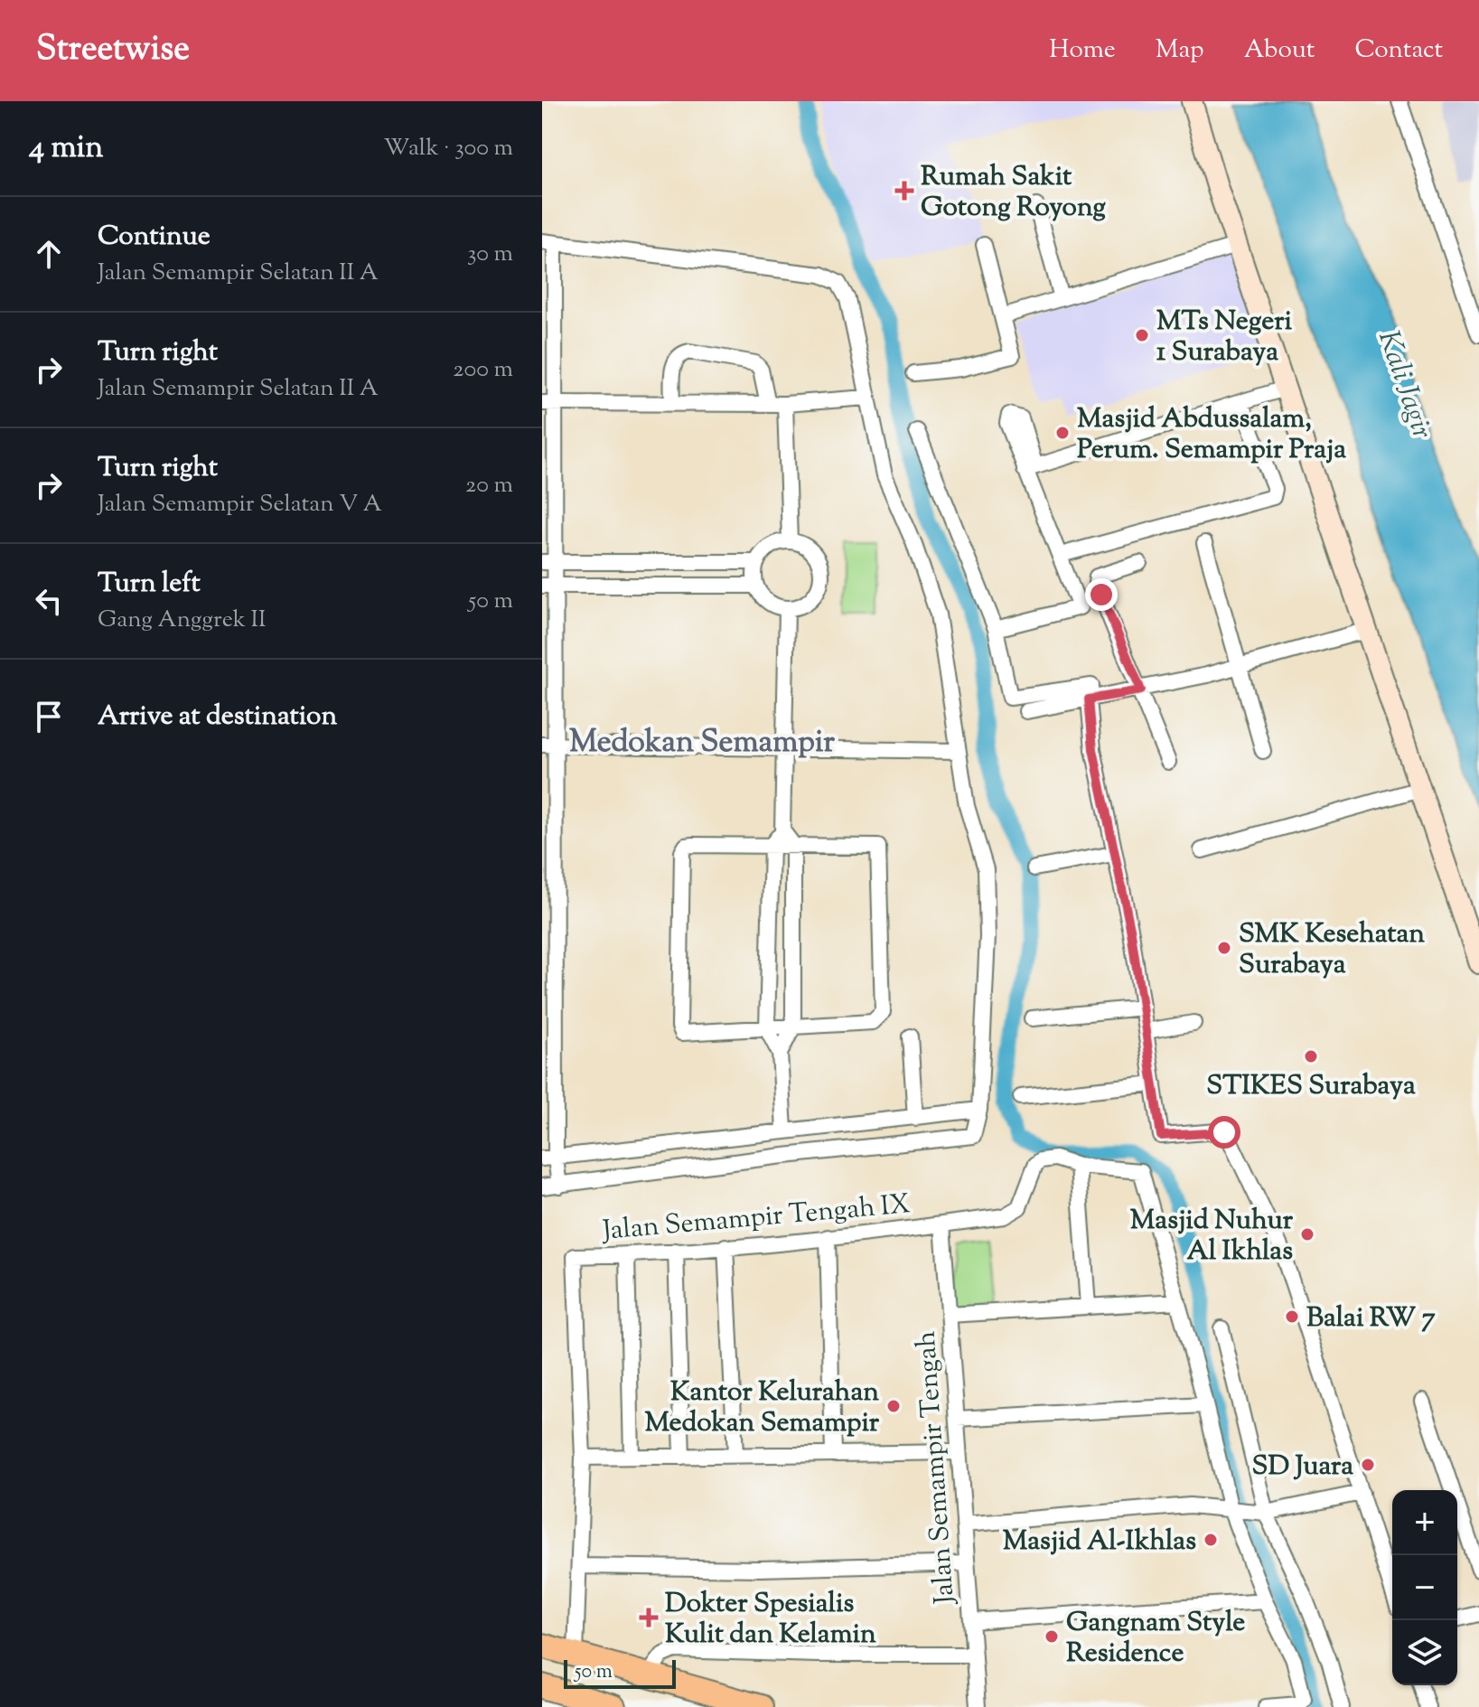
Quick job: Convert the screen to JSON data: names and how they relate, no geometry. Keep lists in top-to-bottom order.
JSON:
{
  "streets": {
    "street": ["Jalan Semampir Tengah IX", "Jalan Semampir Tengah"]
  },
  "crossings": [
    ["Jalan Semampir Tengah IX", "Jalan Semampir Tengah"]
  ],
  "districts": ["Medokan Semampir"],
  "water": ["Kali Jagir"],
  "places": {
    "health": ["Rumah Sakit Gotong Royong", "Dokter Spesialis Kulit dan Kelamin"],
    "other": [
      "MTs Negeri 1 Surabaya",
      "Masjid Abdussalam, Perum. Semampir Praja",
      "SMK Kesehatan Surabaya",
      "STIKES Surabaya",
      "Masjid Nuhur Al Ikhlas",
      "Balai RW 7",
      "Kantor Kelurahan Medokan Semampir",
      "SD Juara",
      "Masjid Al-Ikhlas",
      "Gangnam Style Residence"
    ]
  },
  "scale_bar": "50 m",
  "page": {
    "header": "Streetwise",
    "nav": [
      "Home",
      "Map",
      "About",
      "Contact"
    ],
    "heading": ["4 min", "Walk · 300 m"],
    "list": [
      ["Continue", "Jalan Semampir Selatan II A", "30 m"],
      ["Turn right", "Jalan Semampir Selatan II A", "200 m"],
      ["Turn right", "Jalan Semampir Selatan V A", "20 m"],
      ["Turn left", "Gang Anggrek II", "50 m"],
      "Arrive at destination"
    ],
    "map_buttons": ["+", "−"],
    "scale": "50 m"
  }
}
